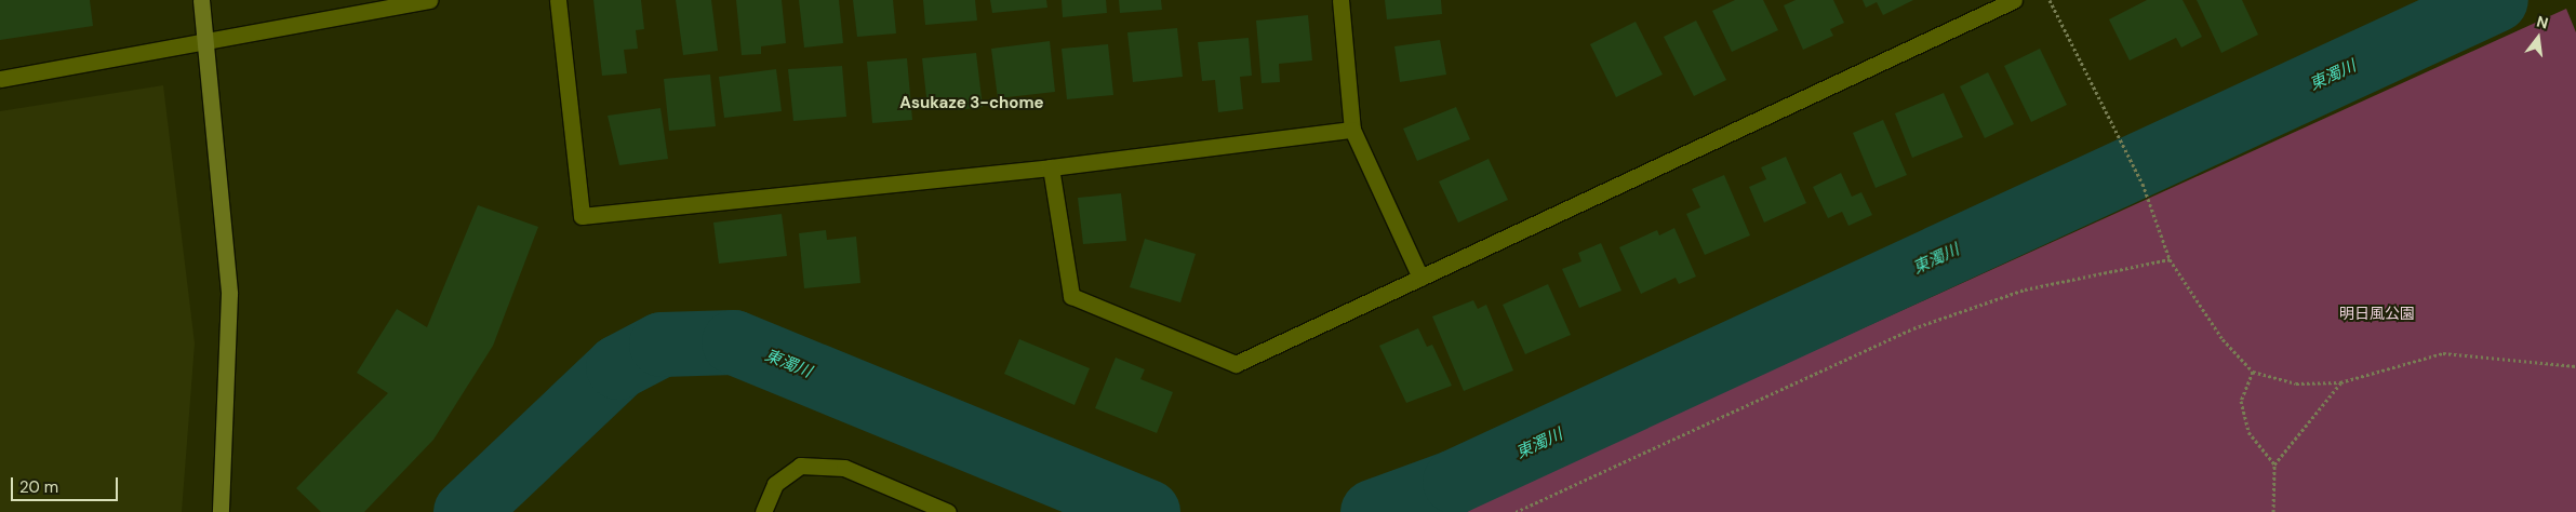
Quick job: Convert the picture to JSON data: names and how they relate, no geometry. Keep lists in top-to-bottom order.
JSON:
{
  "districts": ["Asukaze 3-chome"],
  "water": ["東濁川"],
  "parks": ["明日風公園"],
  "scale_bar": "20 m",
  "north": "top"
}
